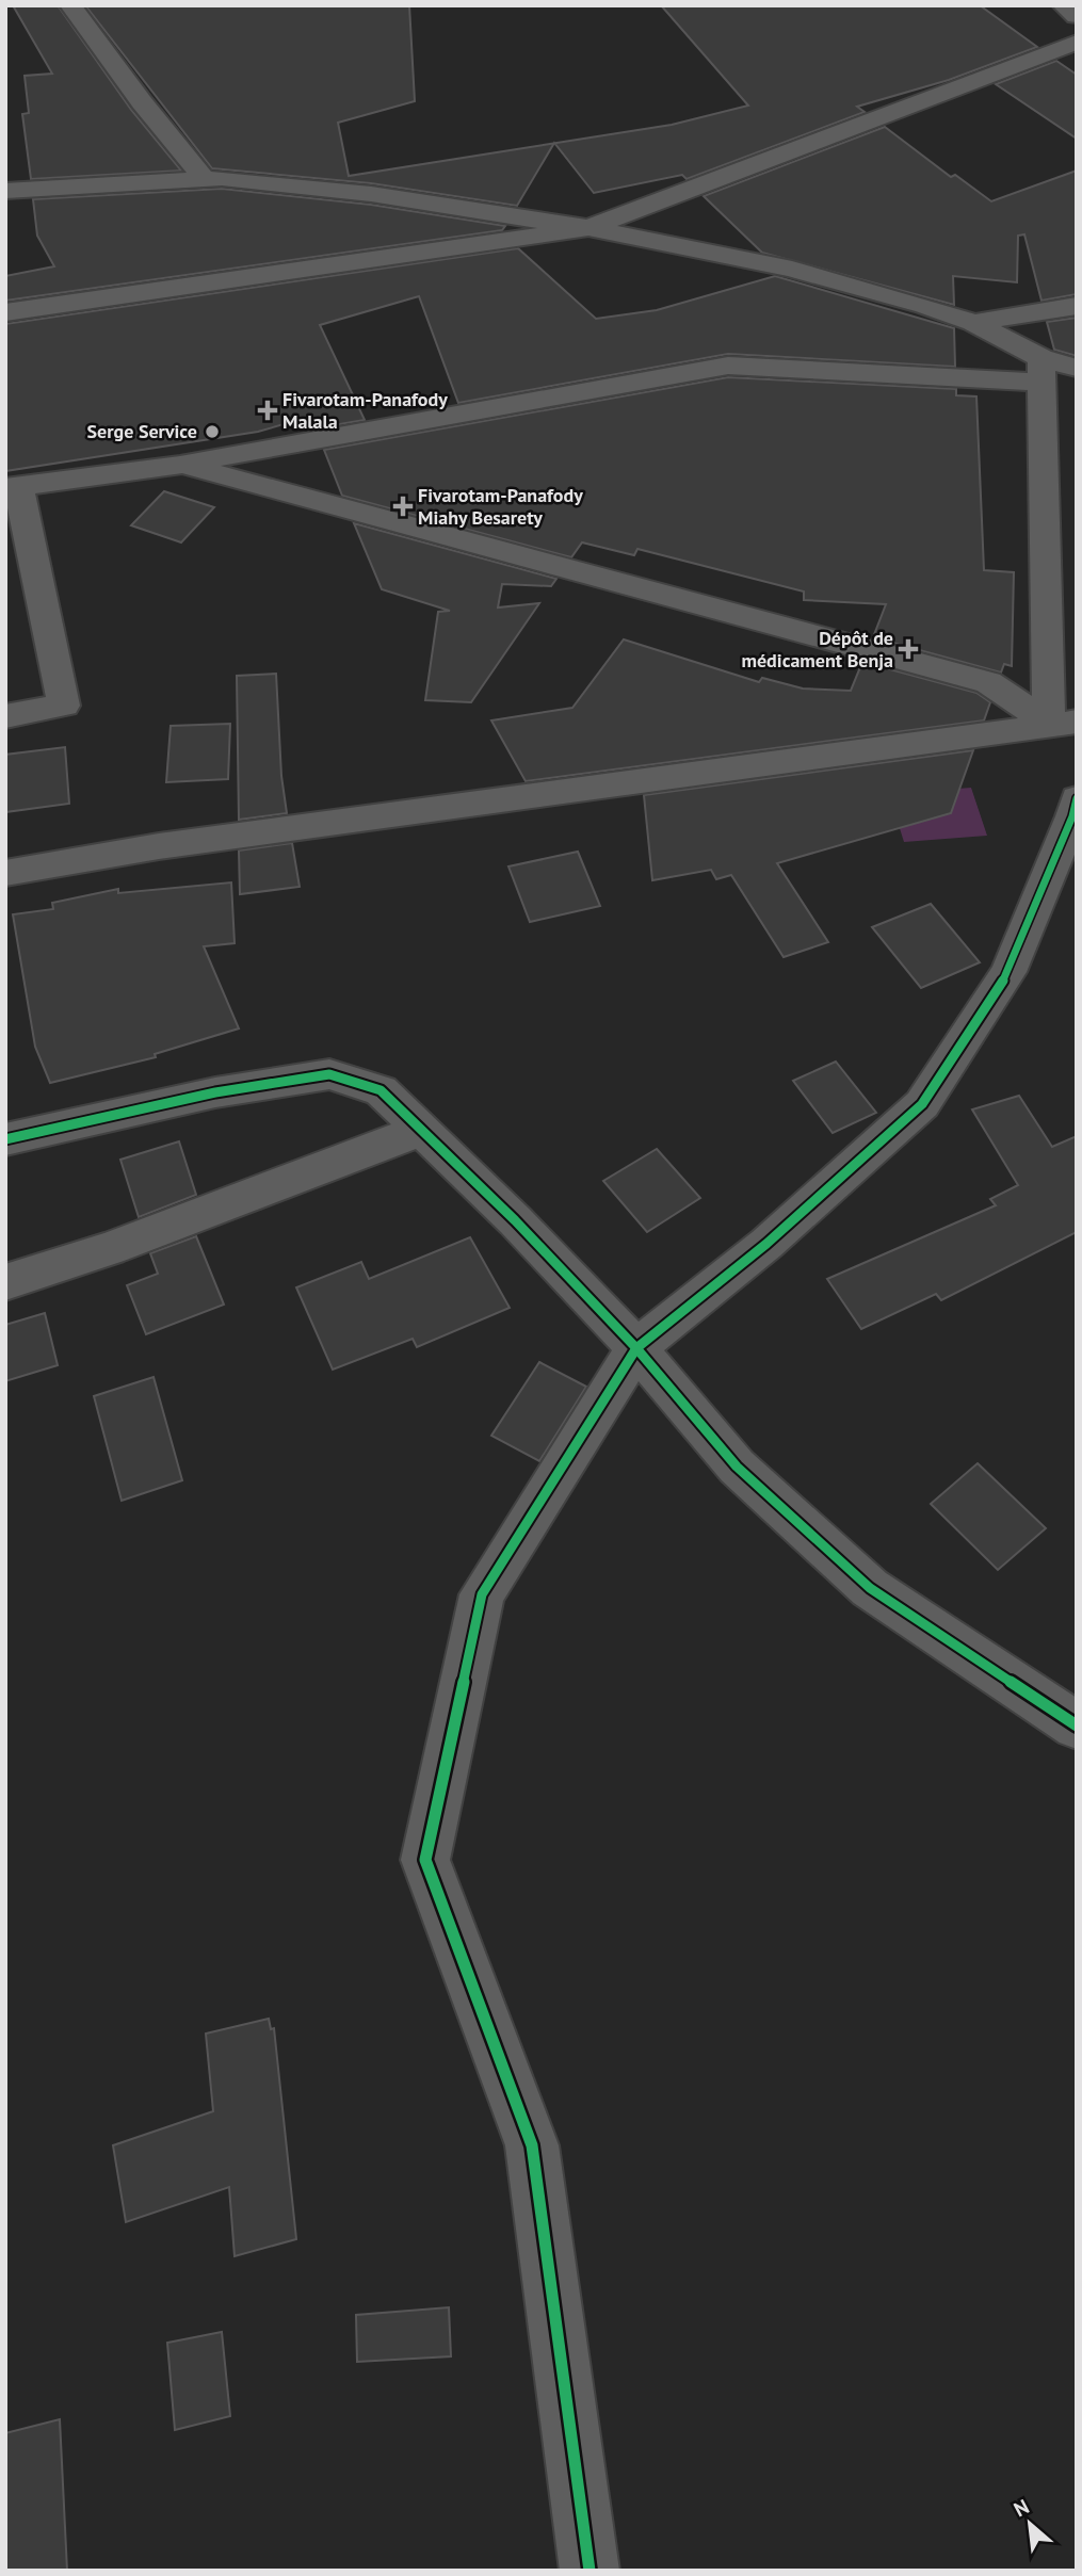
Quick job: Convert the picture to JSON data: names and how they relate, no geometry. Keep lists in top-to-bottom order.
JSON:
{
  "places": {
    "health": ["Fivarotam-Panafody Malala", "Fivarotam-Panafody Miahy Besarety", "Dépôt de médicament Benja"],
    "other": ["Serge Service"]
  },
  "north": "top left"
}
